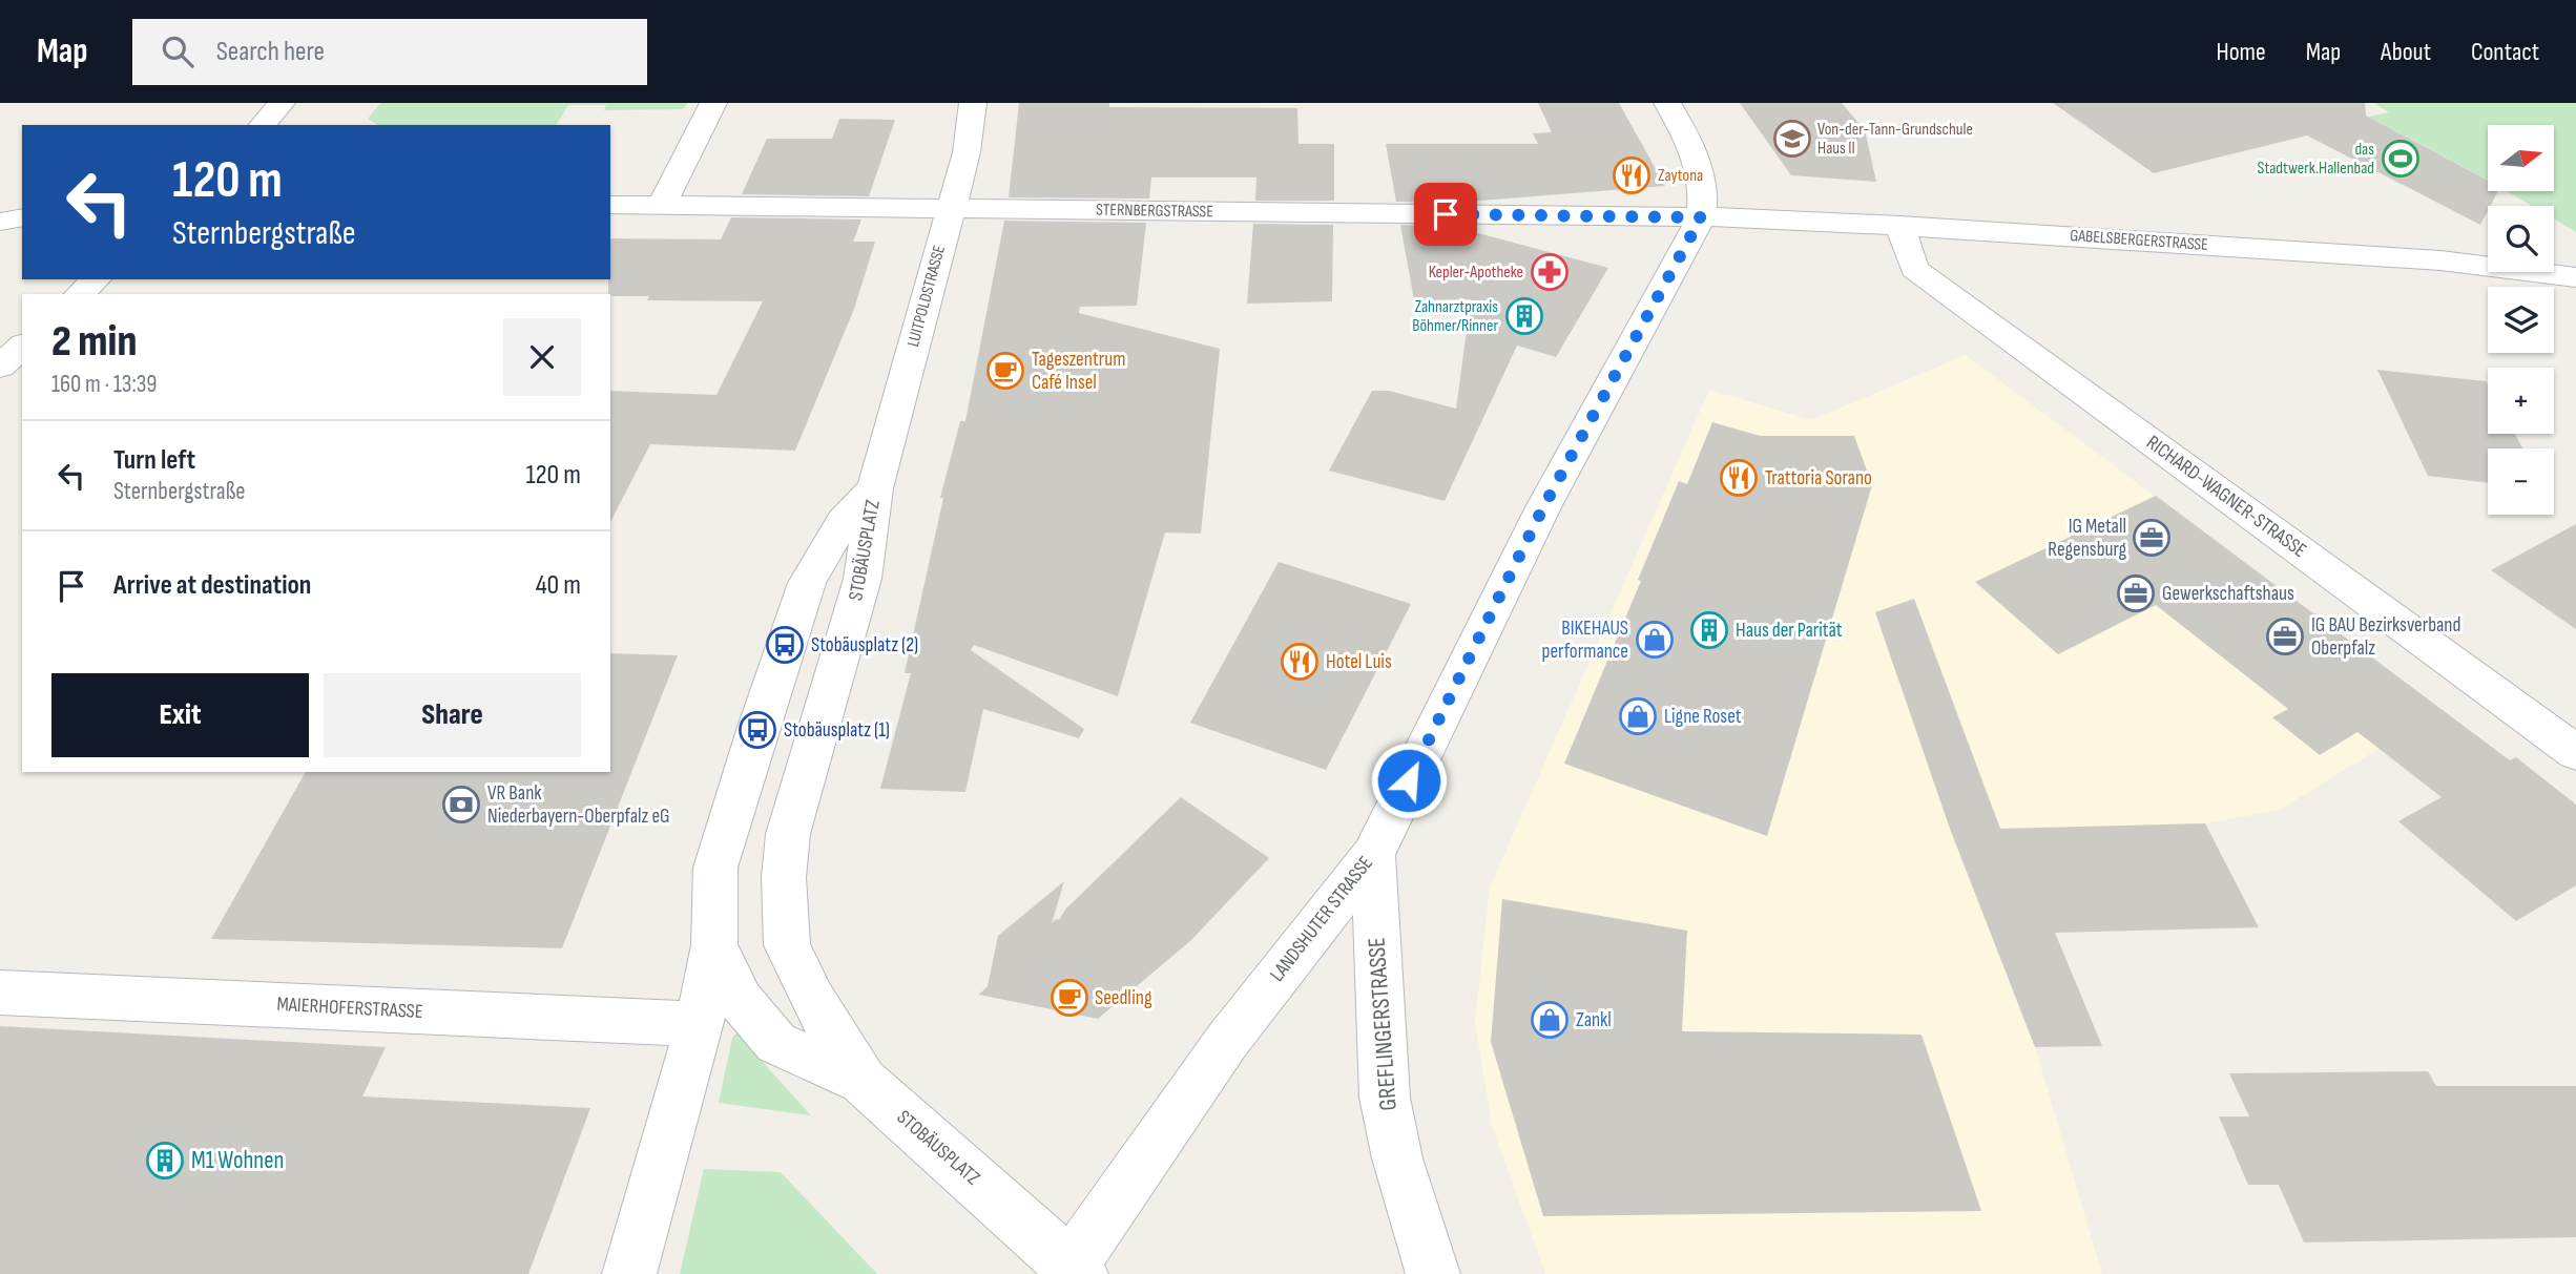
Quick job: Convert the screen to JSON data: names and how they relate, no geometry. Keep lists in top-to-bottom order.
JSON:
{
  "streets": {
    "street": [
      "STERNBERGSTRASSE",
      "GABELSBERGERSTRASSE",
      "LUITPOLDSTRASSE",
      "RICHARD-WAGNER-STRASSE",
      "STOBÄUSPLATZ",
      "LANDSHUTER STRASSE",
      "MAIERHOFERSTRASSE",
      "GREFLINGERSTRASSE"
    ]
  },
  "crossings": [
    ["STERNBERGSTRASSE", "GABELSBERGERSTRASSE"],
    ["STERNBERGSTRASSE", "LUITPOLDSTRASSE"],
    ["STERNBERGSTRASSE", "LANDSHUTER STRASSE"],
    ["GABELSBERGERSTRASSE", "RICHARD-WAGNER-STRASSE"],
    ["GABELSBERGERSTRASSE", "LANDSHUTER STRASSE"],
    ["LUITPOLDSTRASSE", "STOBÄUSPLATZ"],
    ["STOBÄUSPLATZ", "LANDSHUTER STRASSE"],
    ["STOBÄUSPLATZ", "MAIERHOFERSTRASSE"],
    ["LANDSHUTER STRASSE", "GREFLINGERSTRASSE"]
  ],
  "places": {
    "school or university": ["Von-der-Tann-Grundschule Haus II"],
    "sports": ["das Stadtwerk.Hallenbad"],
    "restaurant": ["Zaytona", "Trattoria Sorano", "Hotel Luis"],
    "pharmacy": ["Kepler-Apotheke"],
    "building": ["Zahnarztpraxis Böhmer/Rinner", "Haus der Parität", "M1 Wohnen"],
    "cafe": ["Tageszentrum Café Insel", "Seedling"],
    "office": ["IG Metall Regensburg", "Gewerkschaftshaus", "IG BAU Bezirksverband Oberpfalz"],
    "shop": ["BIKEHAUS performance", "Ligne Roset", "Zankl"],
    "bus stop": ["Stobäusplatz (2)", "Stobäusplatz (1)"],
    "bank": ["VR Bank Niederbayern-Oberpfalz eG"]
  },
  "north": "right",
  "page": {
    "header": "Map",
    "search": "Search here",
    "nav": [
      "Home",
      "Map",
      "About",
      "Contact"
    ],
    "map_buttons": ["+", "−"],
    "turn": ["120 m", "Sternbergstraße"],
    "heading": ["2 min", "160 m · 13:39"],
    "list": [
      {
        "name": "Turn left",
        "note": "Sternbergstraße",
        "value": "120 m"
      },
      {
        "name": "Arrive at destination",
        "value": "40 m"
      }
    ],
    "buttons": ["Exit", "Share"]
  }
}
